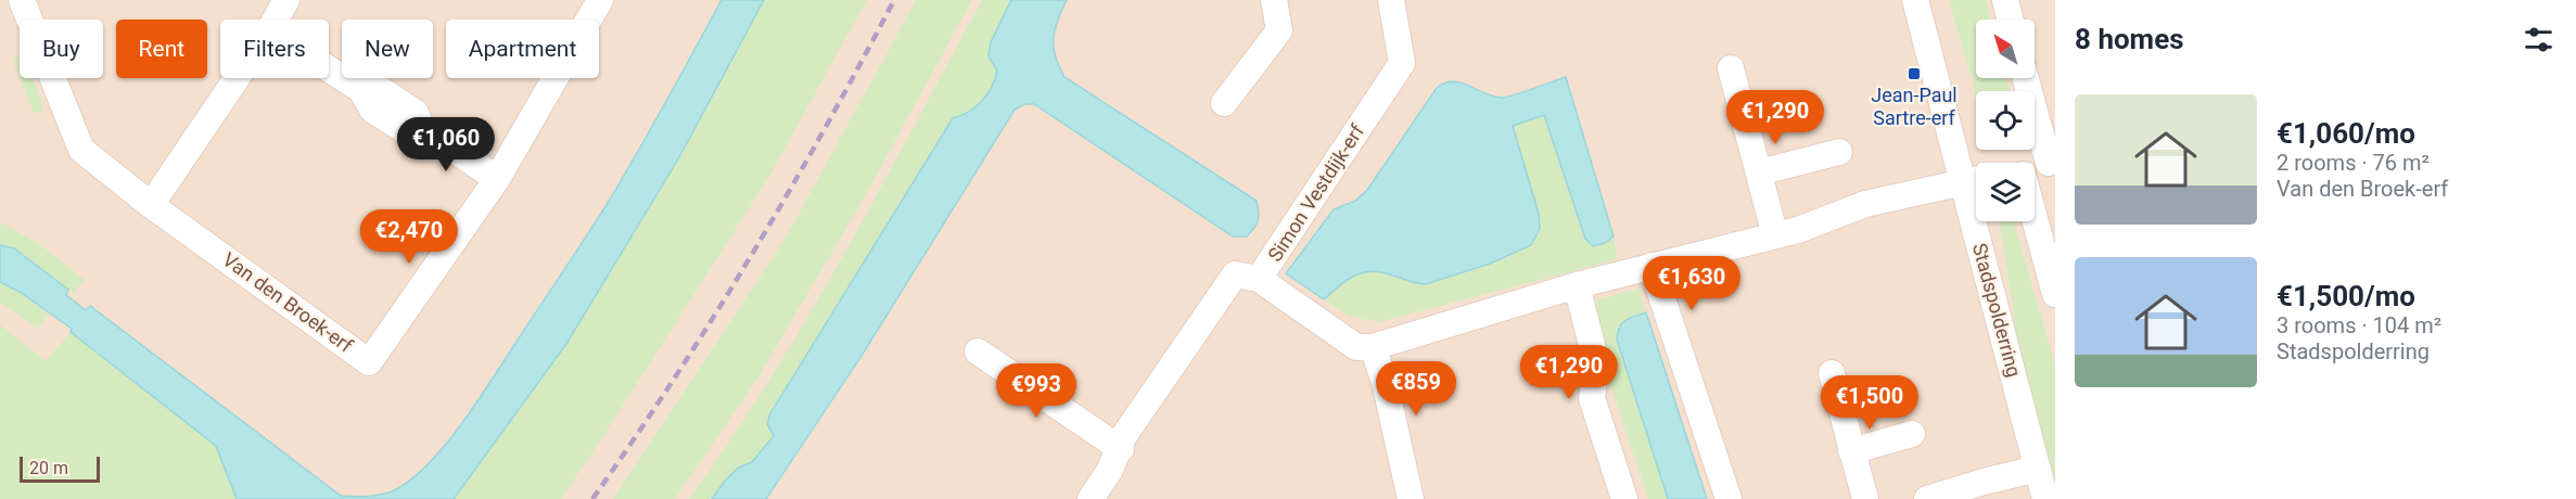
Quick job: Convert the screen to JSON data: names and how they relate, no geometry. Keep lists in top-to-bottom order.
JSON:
{
  "streets": {
    "street": ["Simon Vestdijk-erf", "Van den Broek-erf", "Stadspolderring"]
  },
  "places": {
    "transit": ["Jean-Paul Sartre-erf"]
  },
  "scale_bar": "20 m",
  "north": "top left",
  "page": {
    "heading": "8 homes",
    "chip": [
      "Buy",
      "Rent",
      "Filters",
      "New",
      "Apartment"
    ],
    "list": [
      {
        "name": "€1,060/mo",
        "note": "2 rooms · 76 m² · Van den Broek-erf"
      },
      {
        "name": "€1,500/mo",
        "note": "3 rooms · 104 m² · Stadspolderring"
      }
    ],
    "price": [
      "€1,290",
      "€1,060",
      "€2,470",
      "€1,630",
      "€1,290",
      "€859",
      "€993",
      "€1,500"
    ],
    "scale": "20 m"
  }
}
